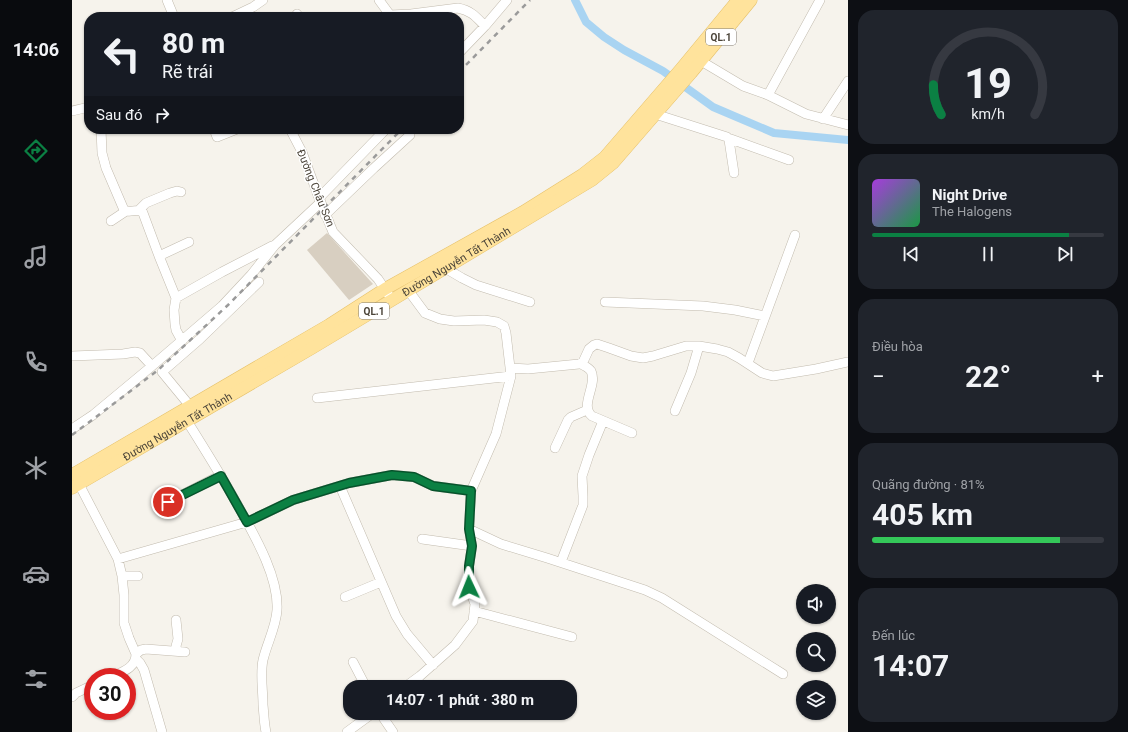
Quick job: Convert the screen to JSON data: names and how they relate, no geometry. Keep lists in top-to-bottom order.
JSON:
{
  "streets": {
    "main road": ["QL.1", "Đường Nguyễn Tất Thành"],
    "street": ["Đường Châu Sơn"]
  },
  "crossings": [
    ["Đường Châu Sơn", "Đường Nguyễn Tất Thành"]
  ],
  "page": {
    "tabs": "14:06",
    "turn": ["80 m", "Rẽ trái"],
    "then": "Sau đó",
    "song": ["Night Drive", "The Halogens"],
    "tile": [
      "Điều hòa",
      ["Quãng đường · 81%", "405 km"],
      ["Đến lúc", "14:07"]
    ],
    "heat": ["−", "22°", "+"],
    "limit": "30",
    "trip": "14:07 · 1 phút · 380 m",
    "gauge": ["19", "km/h"]
  }
}
